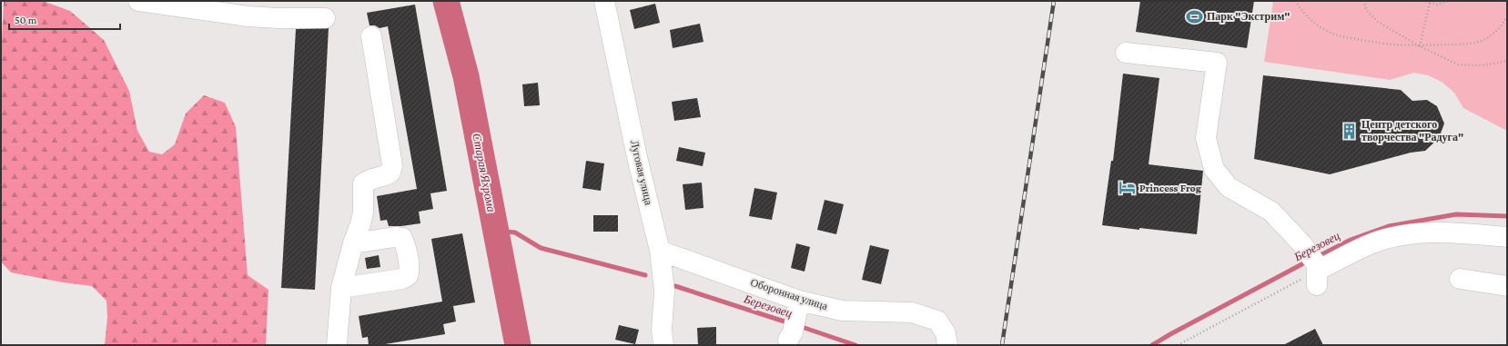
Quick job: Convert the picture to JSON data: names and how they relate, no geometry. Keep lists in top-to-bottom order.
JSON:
{
  "streets": {
    "street": ["Луговая улица", "Оборонная улица"]
  },
  "crossings": [
    ["Луговая улица", "Оборонная улица"]
  ],
  "water": ["Старая Яхрома", "Березовец"],
  "places": {
    "sports": ["Парк \"Экстрим\""],
    "building": ["Центр детского творчества \"Радуга\""],
    "hotel": ["Princess Frog"]
  },
  "scale_bar": "50 m"
}
